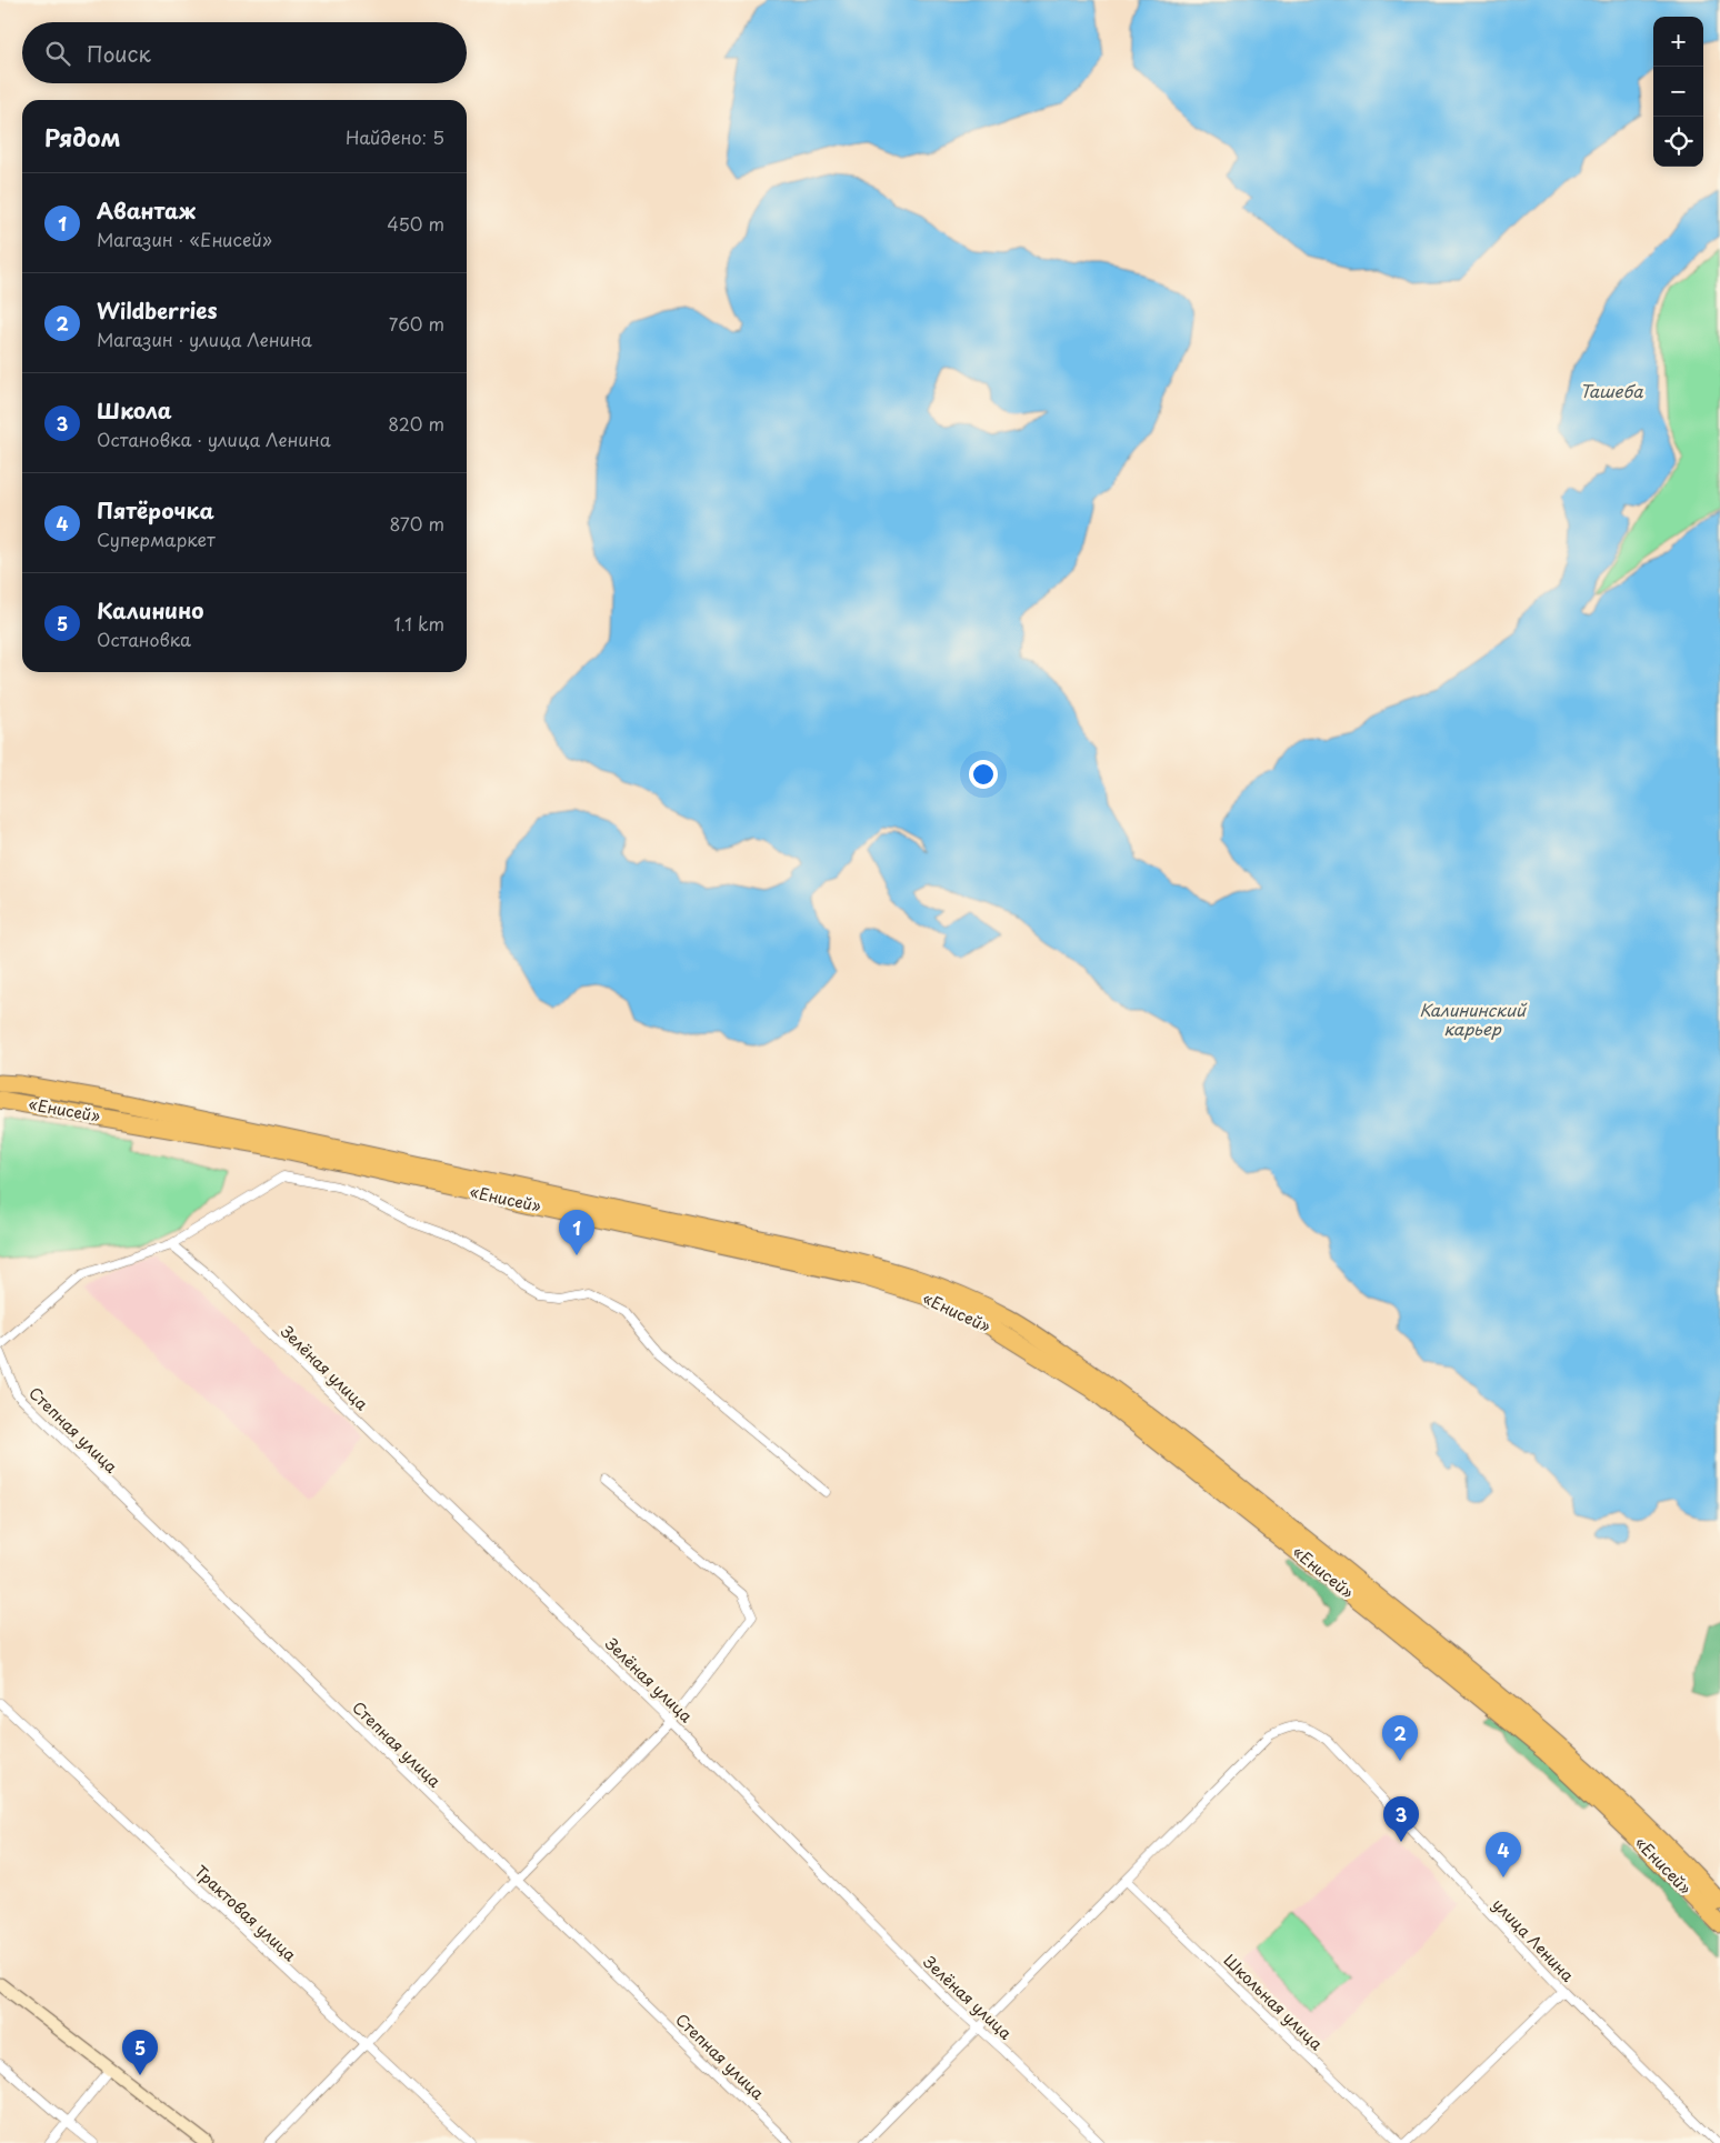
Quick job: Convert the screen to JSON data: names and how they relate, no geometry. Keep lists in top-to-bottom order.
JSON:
{
  "streets": {
    "highway": ["«Енисей»"],
    "street": [
      "Зелёная улица",
      "Степная улица",
      "Трактовая улица",
      "улица Ленина",
      "Школьная улица"
    ]
  },
  "crossings": [
    ["улица Ленина", "Школьная улица"]
  ],
  "water": ["Ташеба", "Калининский карьер"],
  "page": {
    "map_buttons": ["+", "−"],
    "search": "Поиск",
    "heading": ["Рядом", "Найдено: 5"],
    "list": [
      {
        "mark": "1",
        "name": "Авантаж",
        "note": "Магазин · «Енисей»",
        "value": "450 m"
      },
      {
        "mark": "2",
        "name": "Wildberries",
        "note": "Магазин · улица Ленина",
        "value": "760 m"
      },
      {
        "mark": "3",
        "name": "Школа",
        "note": "Остановка · улица Ленина",
        "value": "820 m"
      },
      {
        "mark": "4",
        "name": "Пятёрочка",
        "note": "Супермаркет",
        "value": "870 m"
      },
      {
        "mark": "5",
        "name": "Калинино",
        "note": "Остановка",
        "value": "1.1 km"
      }
    ],
    "pins": [
      "1",
      "2",
      "3",
      "4",
      "5"
    ]
  }
}
